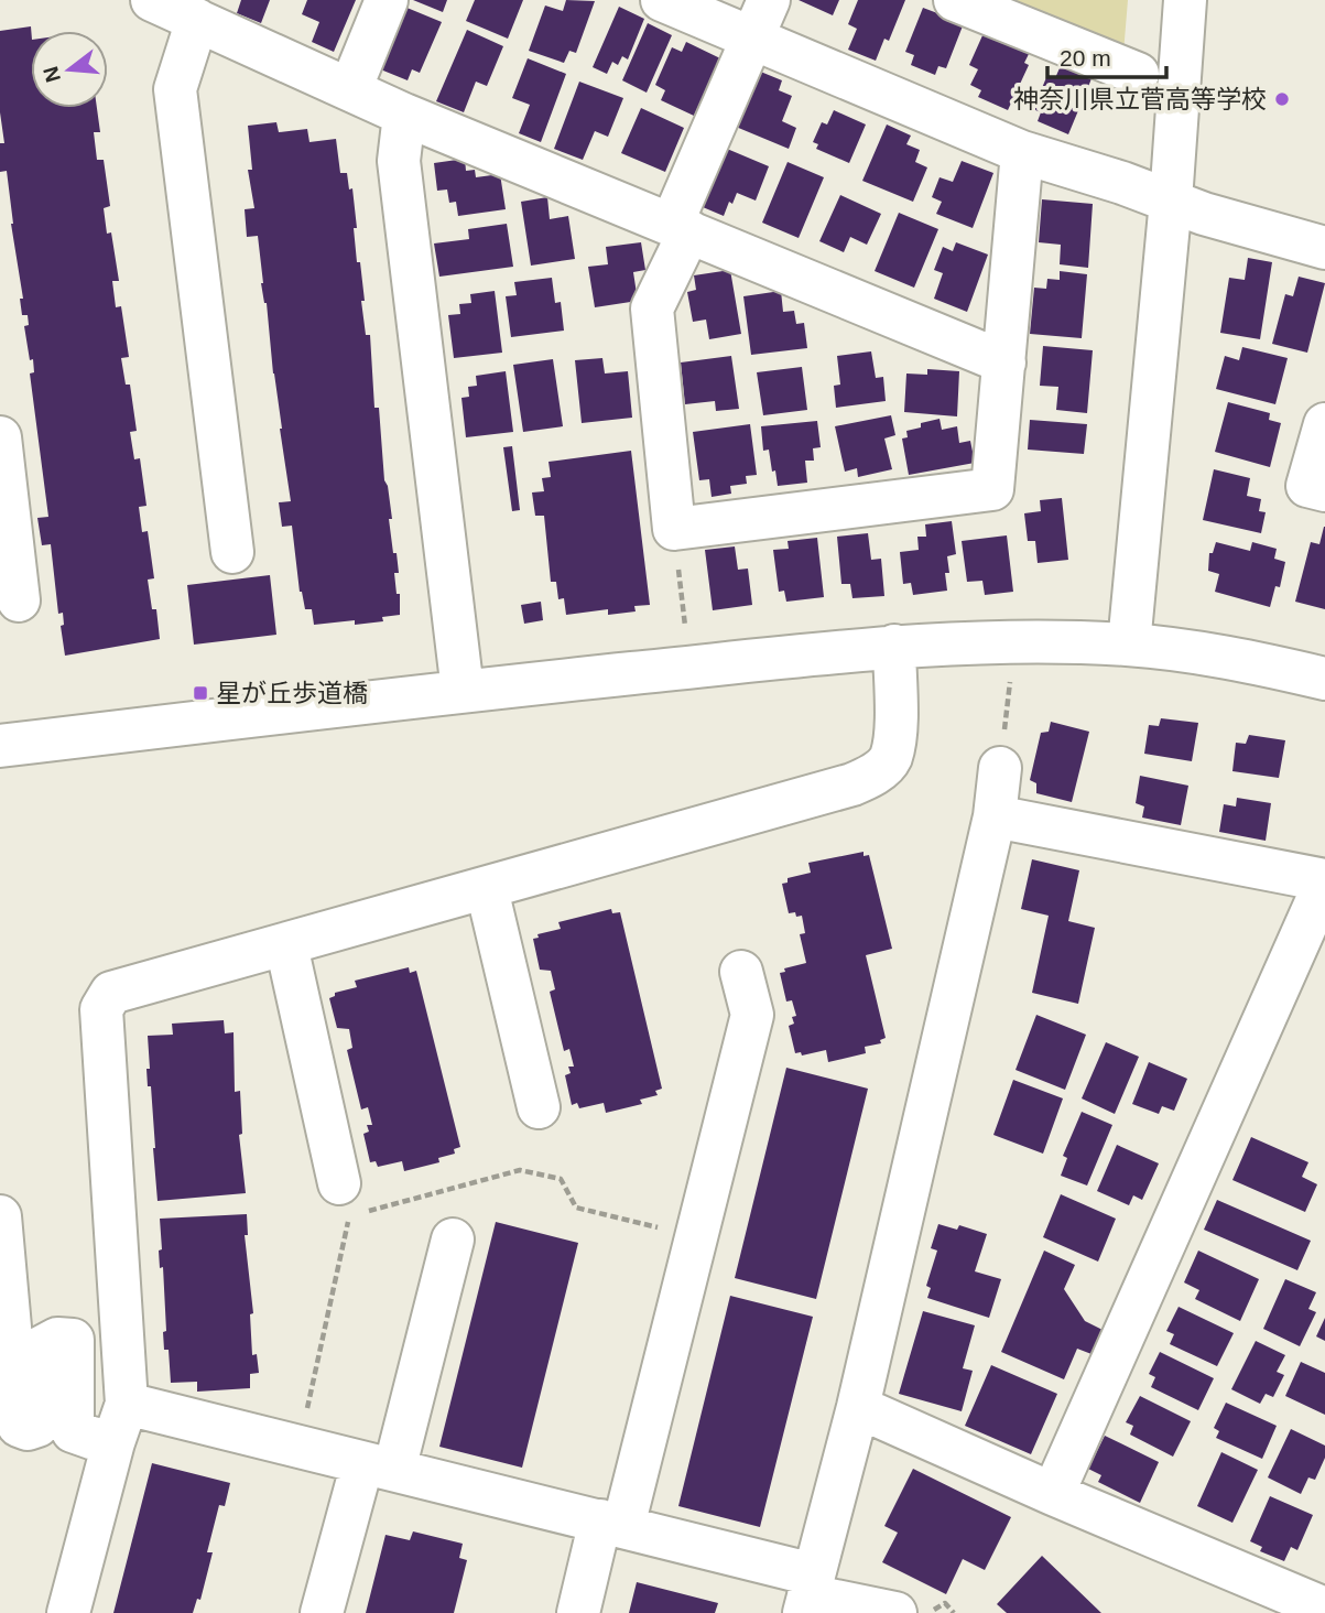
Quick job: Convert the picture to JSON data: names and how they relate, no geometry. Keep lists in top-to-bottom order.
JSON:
{
  "places": {
    "other": ["神奈川県立菅高等学校"],
    "transit": ["星が丘歩道橋"]
  },
  "scale_bar": "20 m",
  "north": "left"
}
